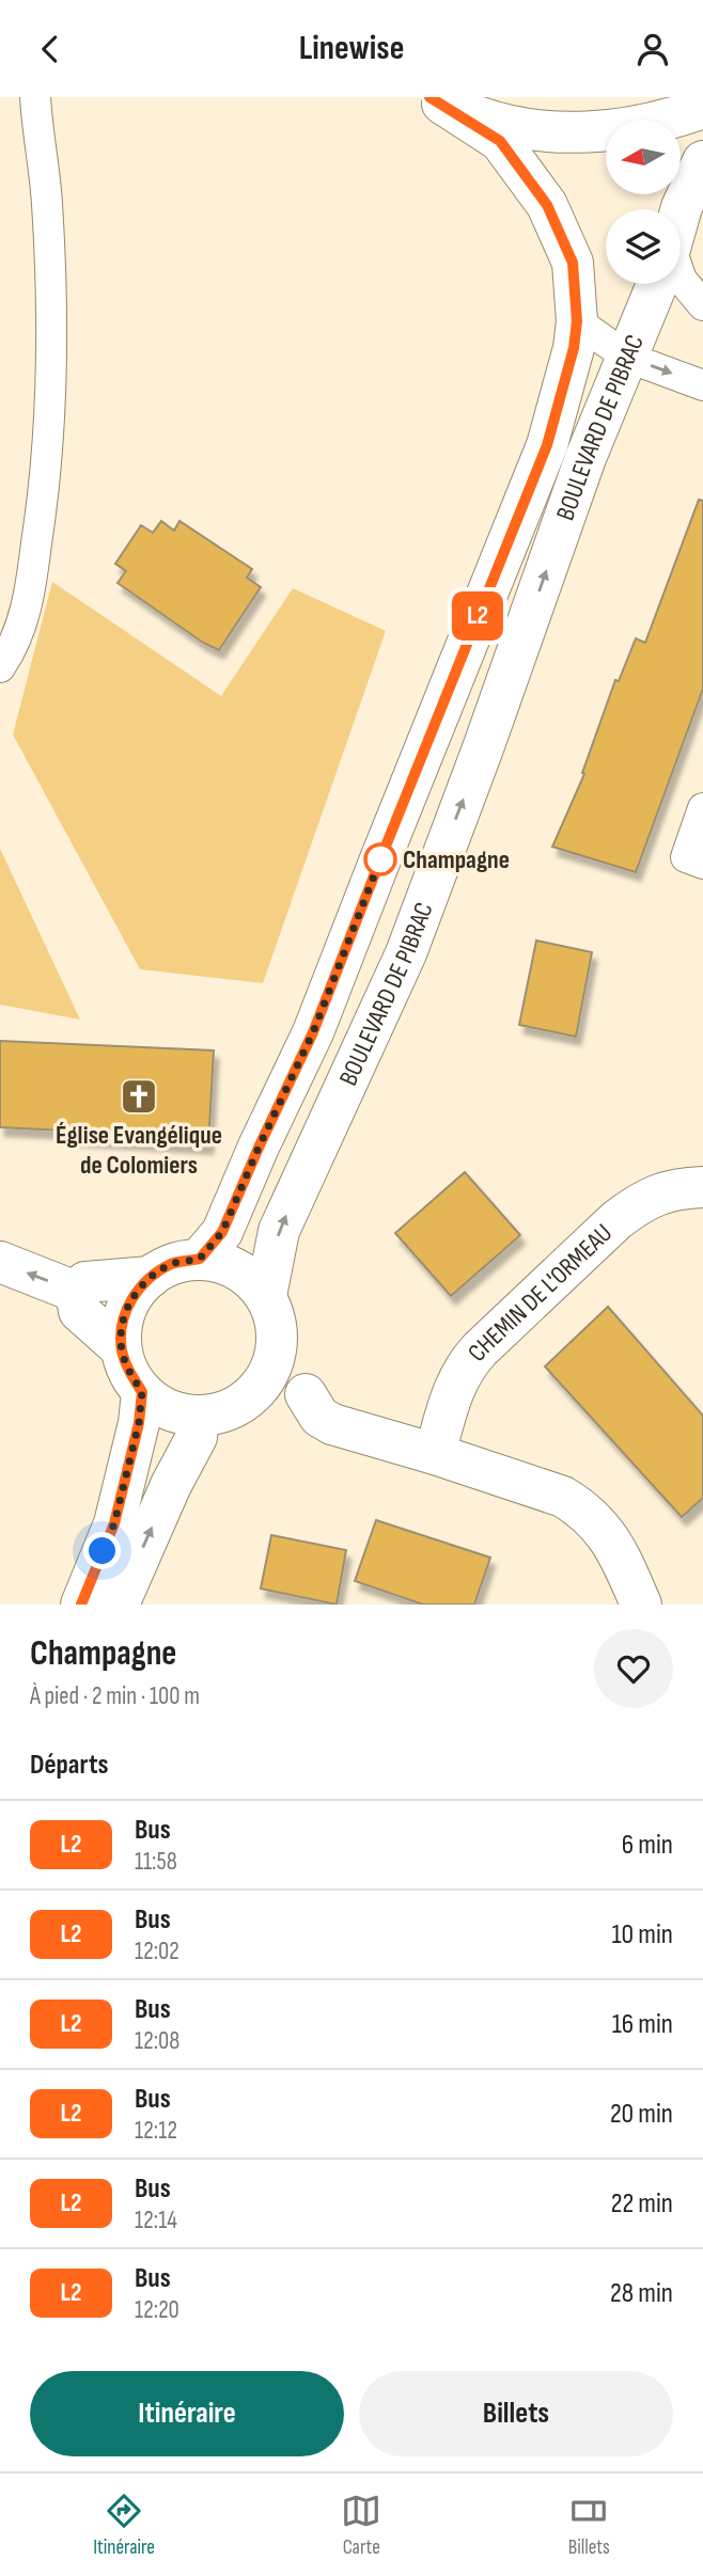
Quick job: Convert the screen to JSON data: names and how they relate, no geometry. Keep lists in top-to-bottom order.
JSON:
{
  "streets": {
    "street": ["BOULEVARD DE PIBRAC", "CHEMIN DE L'ORMEAU"]
  },
  "places": {
    "other": ["Champagne"],
    "church": ["Église Evangélique de Colomiers"]
  },
  "lines": ["bus line L2"],
  "north": "left",
  "page": {
    "header": "Linewise",
    "on_map": "L2",
    "heading": [
      ["Champagne", "À pied · 2 min · 100 m"],
      "Départs"
    ],
    "list": [
      {
        "mark": "L2",
        "name": "Bus",
        "note": "11:58",
        "value": "6 min"
      },
      {
        "mark": "L2",
        "name": "Bus",
        "note": "12:02",
        "value": "10 min"
      },
      {
        "mark": "L2",
        "name": "Bus",
        "note": "12:08",
        "value": "16 min"
      },
      {
        "mark": "L2",
        "name": "Bus",
        "note": "12:12",
        "value": "20 min"
      },
      {
        "mark": "L2",
        "name": "Bus",
        "note": "12:14",
        "value": "22 min"
      },
      {
        "mark": "L2",
        "name": "Bus",
        "note": "12:20",
        "value": "28 min"
      }
    ],
    "buttons": ["Itinéraire", "Billets"],
    "tabs": ["Itinéraire", "Carte", "Billets"]
  }
}
